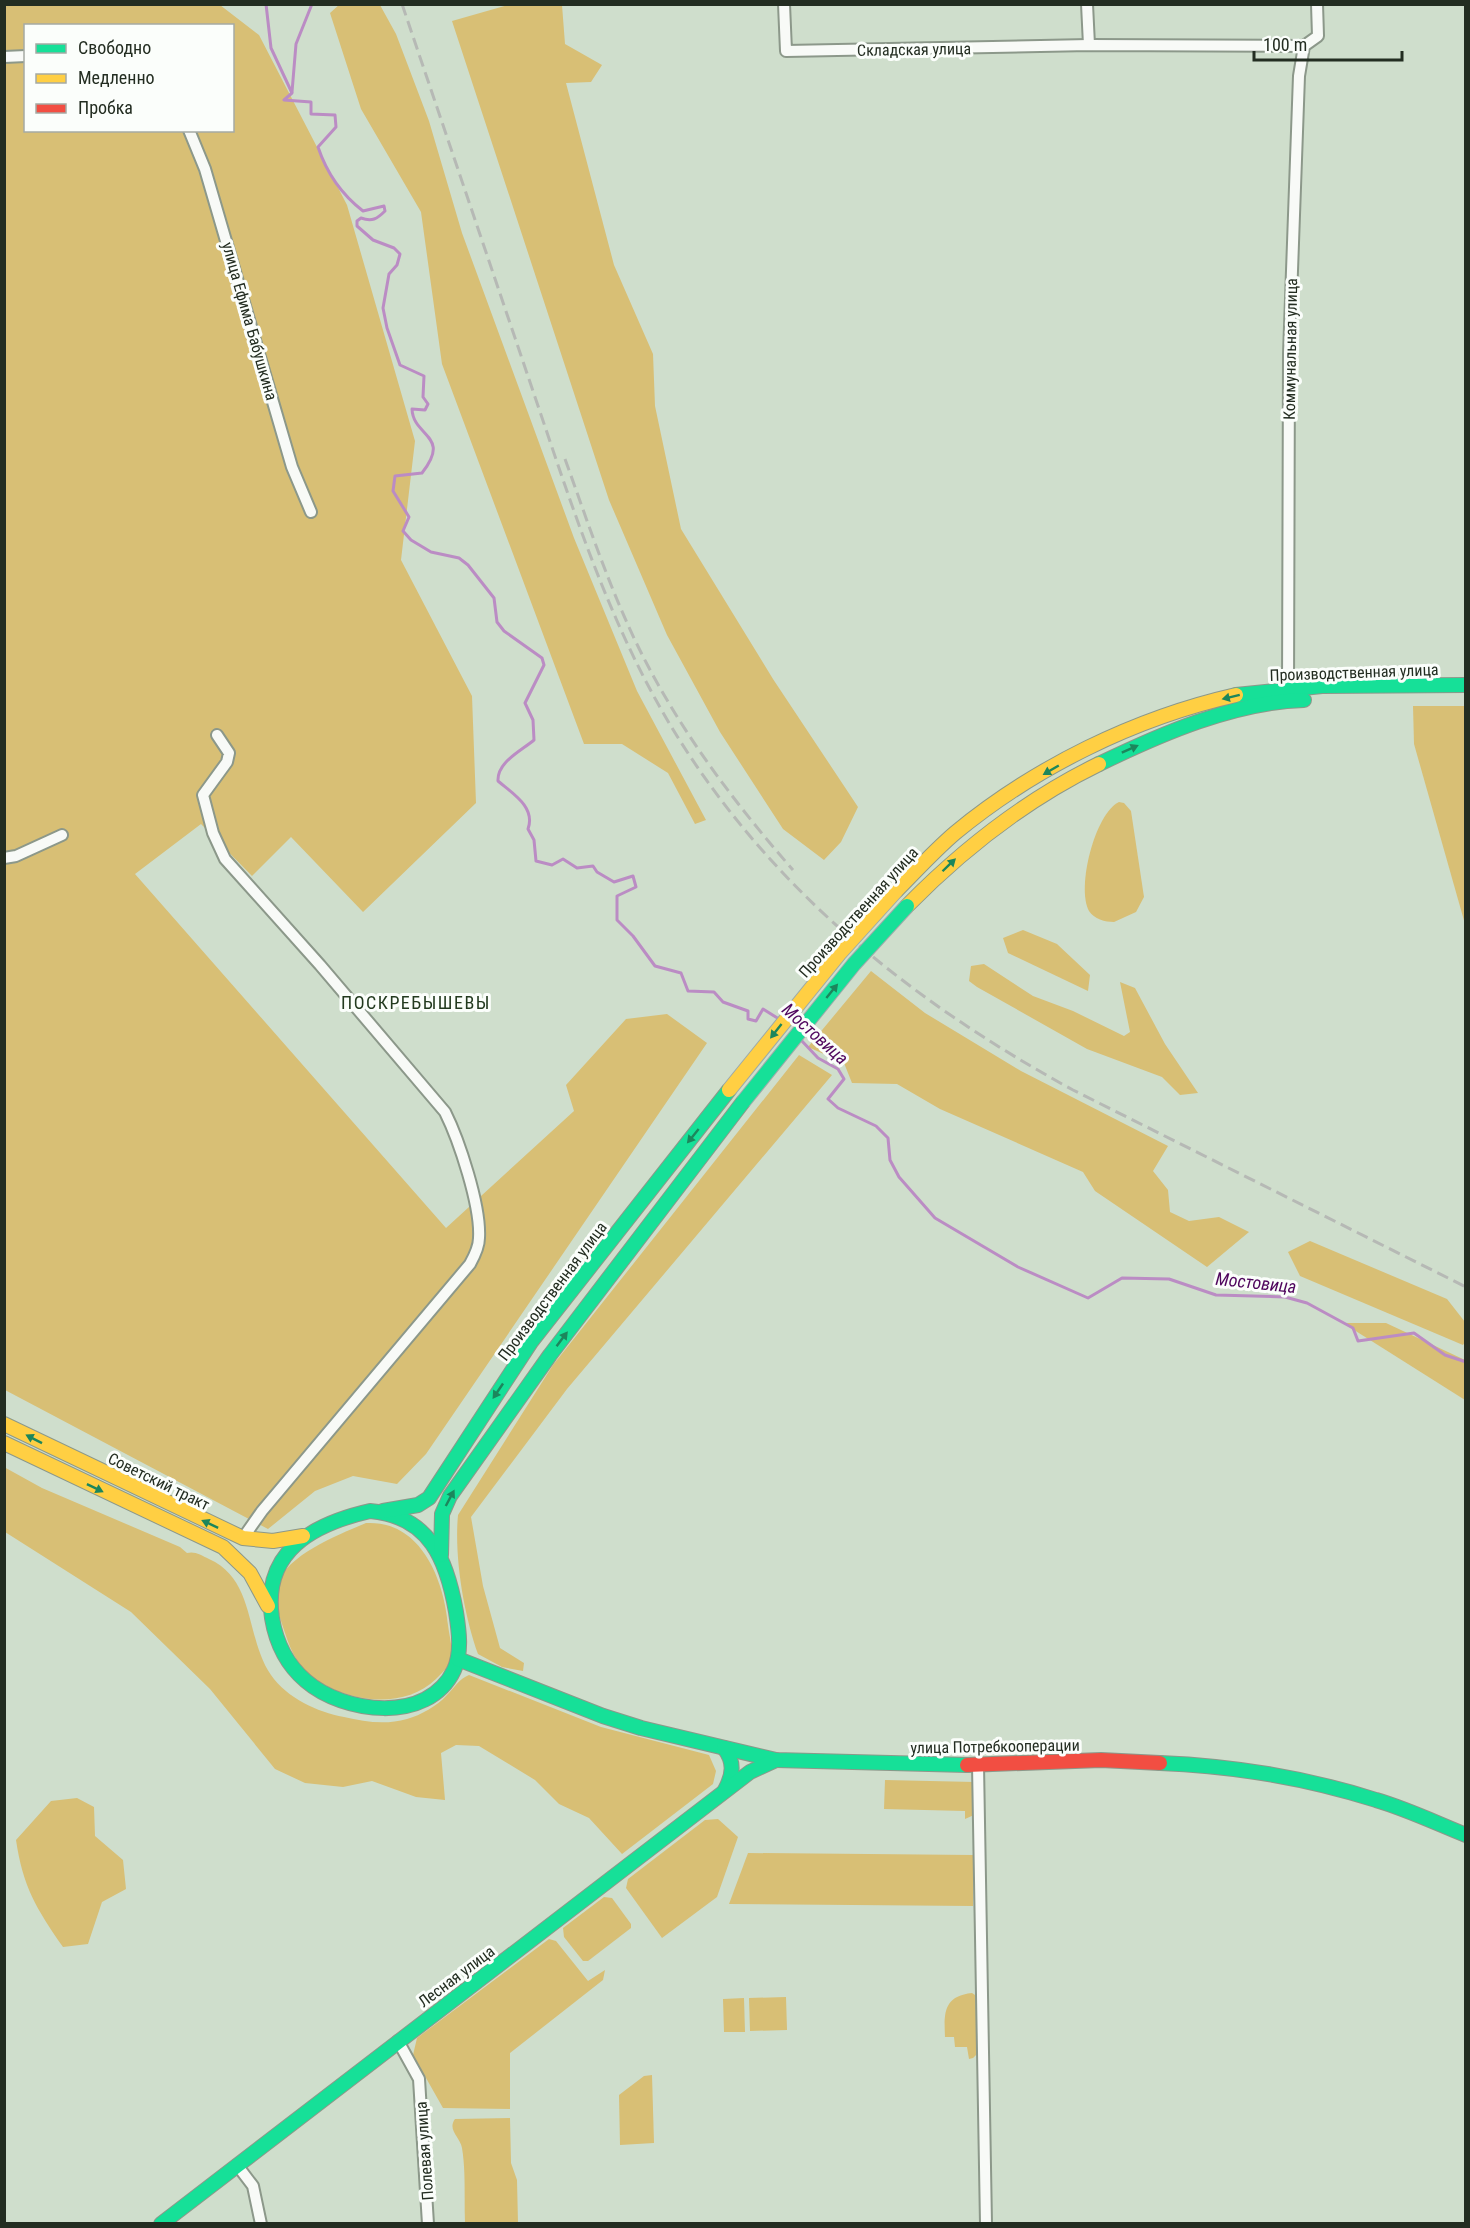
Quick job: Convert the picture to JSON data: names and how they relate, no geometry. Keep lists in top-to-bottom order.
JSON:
{
  "streets": {
    "main road": [
      "Производственная улица",
      "Советский тракт",
      "улица Потребкооперации",
      "Лесная улица"
    ],
    "street": [
      "Складская улица",
      "улица Ефима Бабушкина",
      "Коммунальная улица",
      "Полевая улица"
    ]
  },
  "crossings": [
    ["Коммунальная улица", "Производственная улица"],
    ["Производственная улица", "Советский тракт"],
    ["Производственная улица", "улица Потребкооперации"],
    ["Советский тракт", "улица Потребкооперации"],
    ["улица Потребкооперации", "Лесная улица"],
    ["Лесная улица", "Полевая улица"]
  ],
  "districts": ["ПОСКРЕБЫШЕВЫ"],
  "water": ["Мостовица"],
  "legend": ["Свободно", "Медленно", "Пробка"],
  "scale_bar": "100 m"
}
